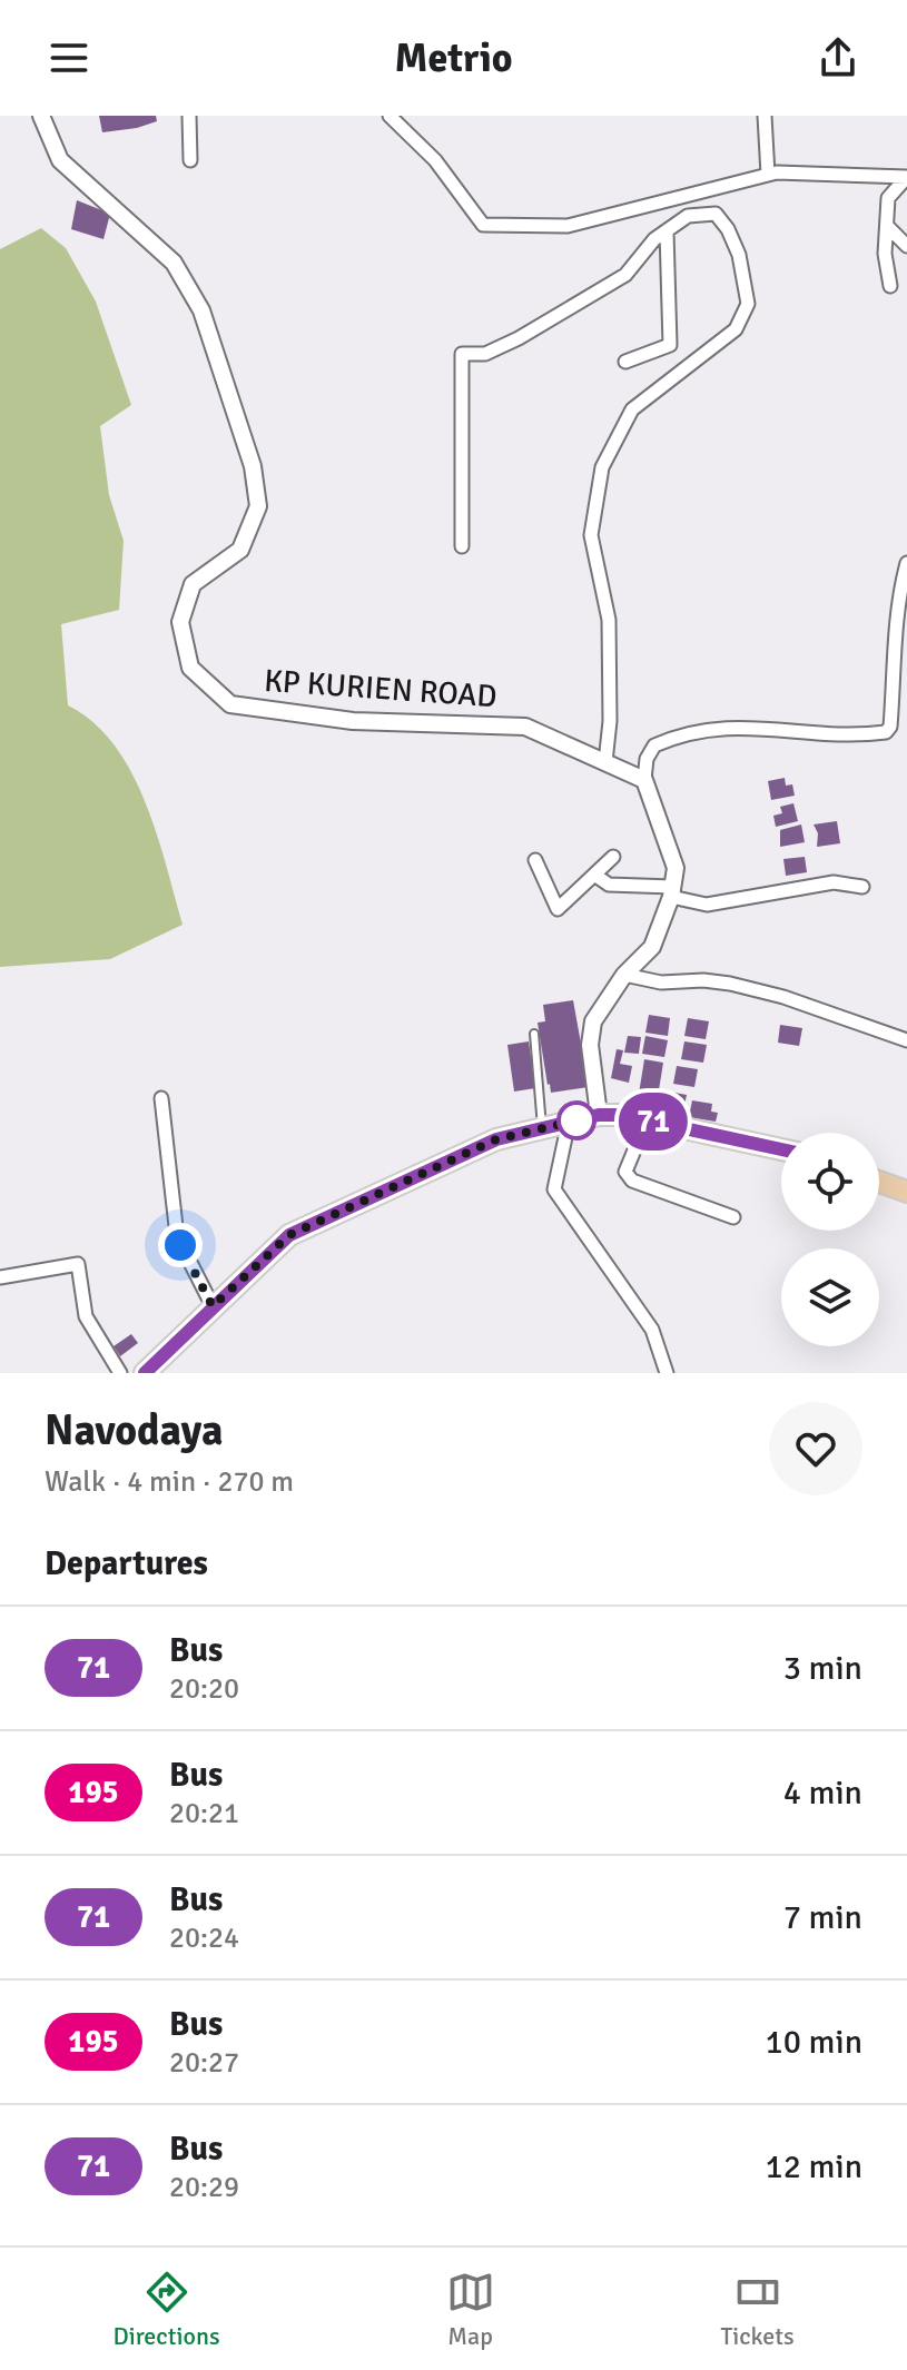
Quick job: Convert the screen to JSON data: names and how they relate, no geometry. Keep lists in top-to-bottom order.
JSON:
{
  "streets": {
    "street": ["KP KURIEN ROAD"]
  },
  "lines": ["bus line 71"],
  "page": {
    "header": "Metrio",
    "on_map": "71",
    "heading": [
      ["Navodaya", "Walk · 4 min · 270 m"],
      "Departures"
    ],
    "list": [
      {
        "mark": "71",
        "name": "Bus",
        "note": "20:20",
        "value": "3 min"
      },
      {
        "mark": "195",
        "name": "Bus",
        "note": "20:21",
        "value": "4 min"
      },
      {
        "mark": "71",
        "name": "Bus",
        "note": "20:24",
        "value": "7 min"
      },
      {
        "mark": "195",
        "name": "Bus",
        "note": "20:27",
        "value": "10 min"
      },
      {
        "mark": "71",
        "name": "Bus",
        "note": "20:29",
        "value": "12 min"
      }
    ],
    "tabs": ["Directions", "Map", "Tickets"]
  }
}
